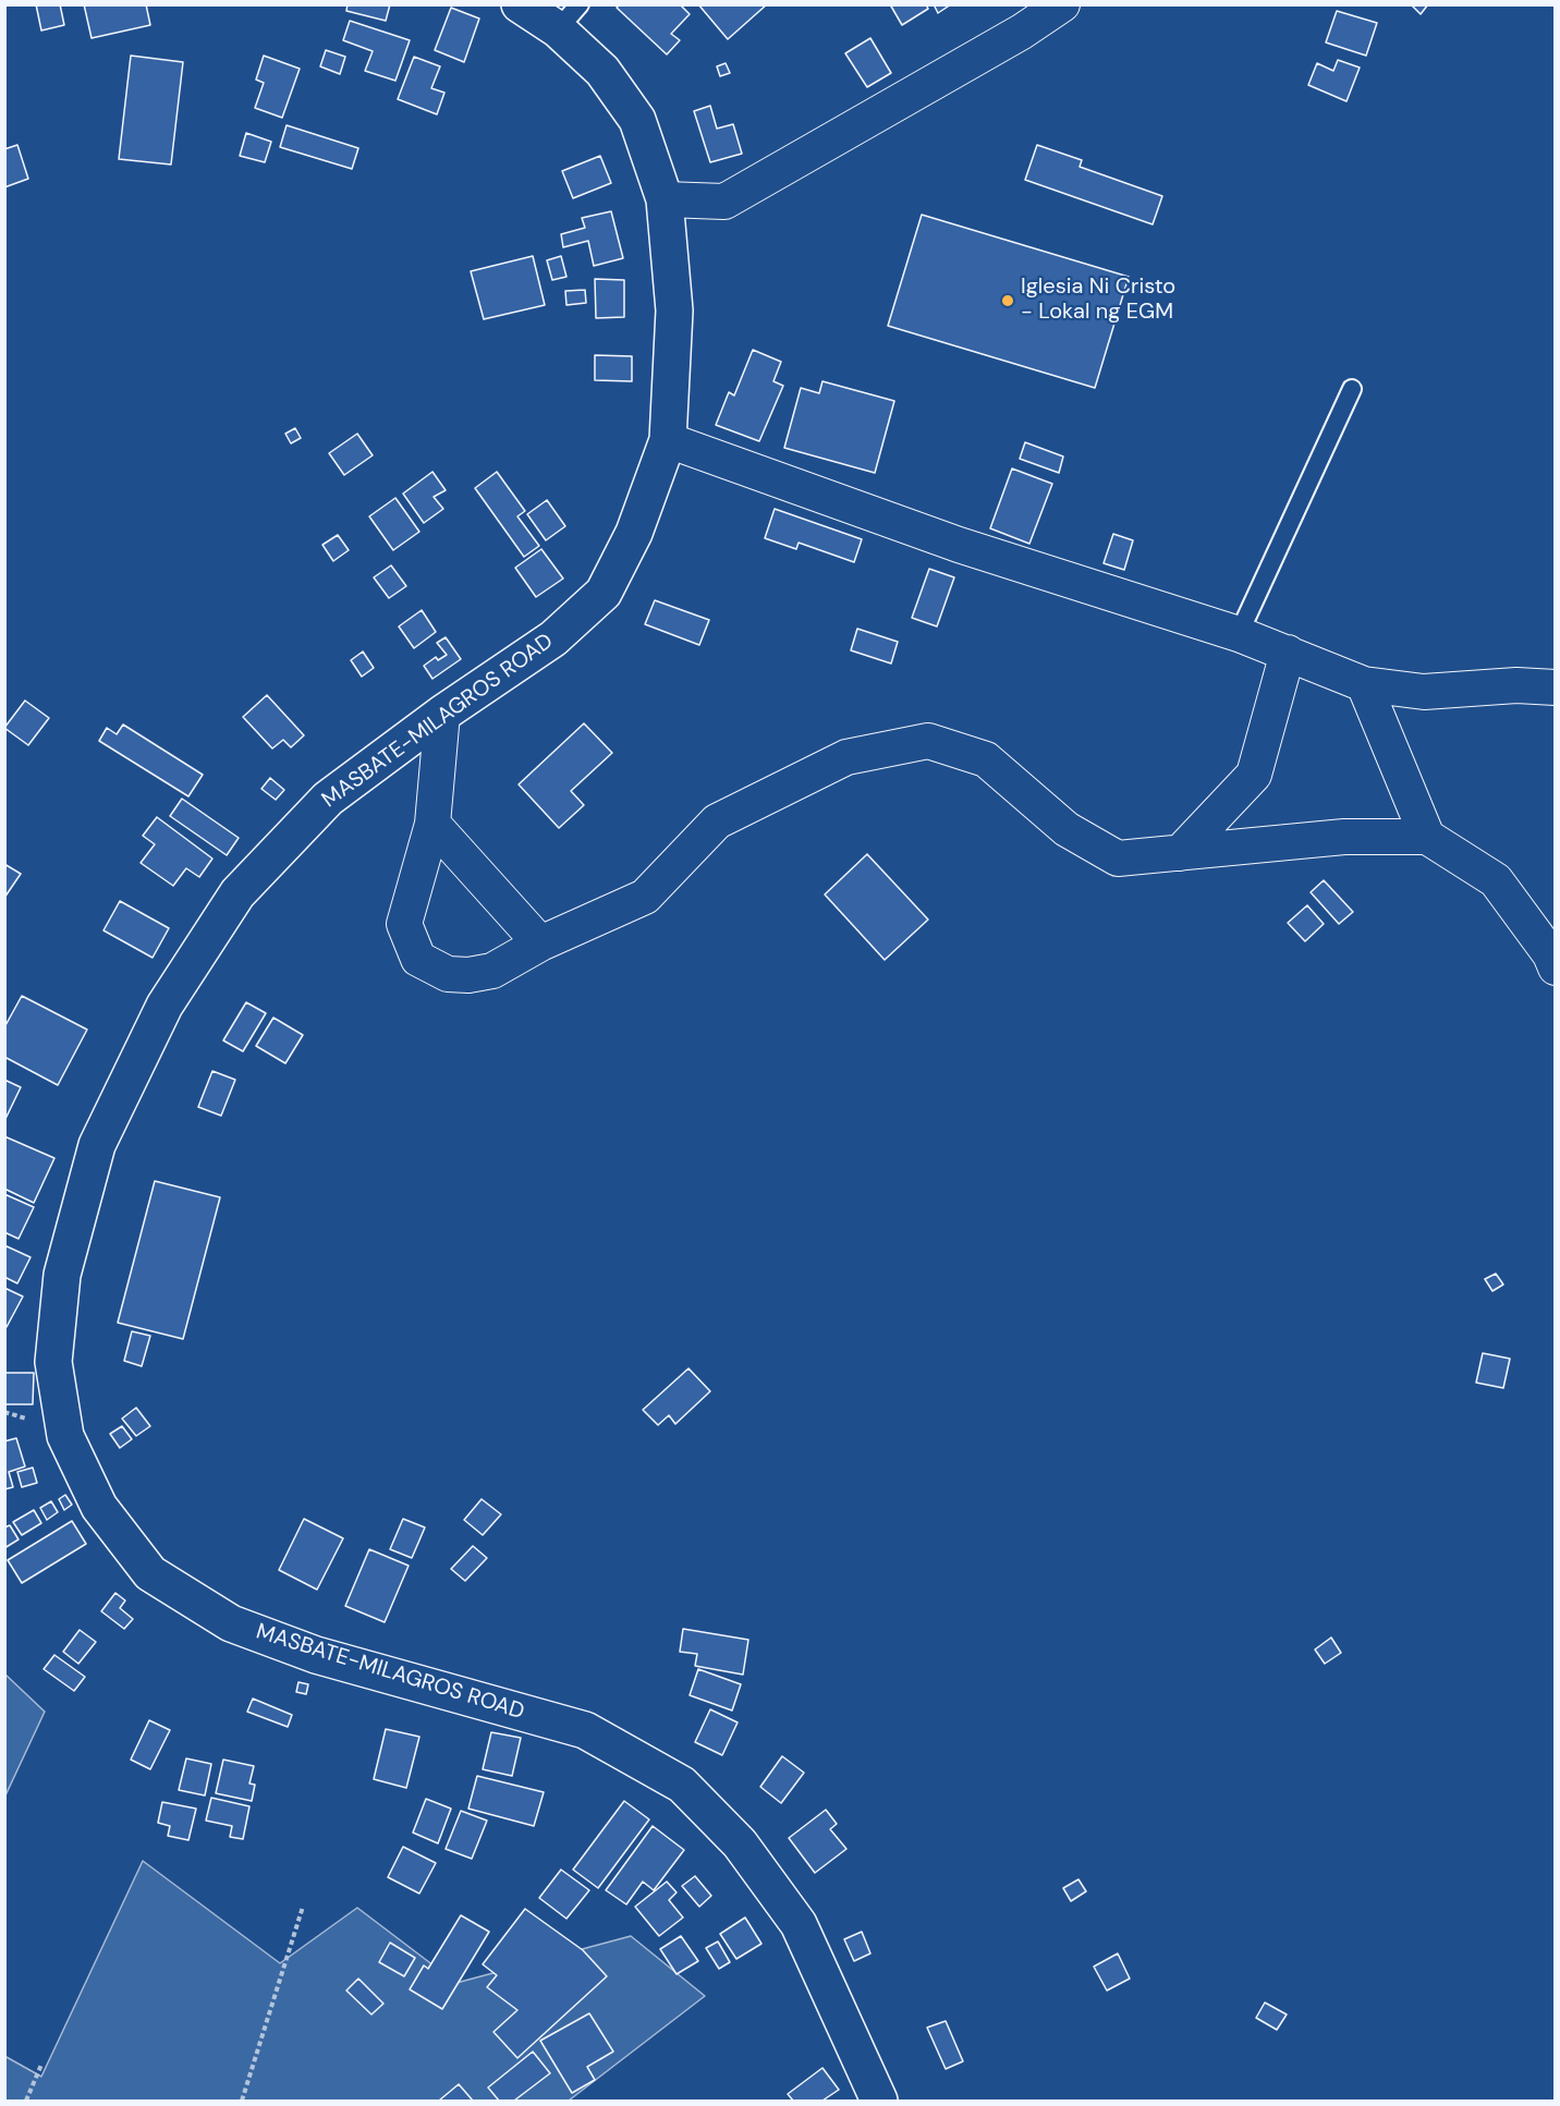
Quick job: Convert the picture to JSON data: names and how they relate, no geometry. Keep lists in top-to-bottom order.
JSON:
{
  "streets": {
    "main road": ["MASBATE-MILAGROS ROAD"]
  },
  "places": ["Iglesia Ni Cristo - Lokal ng EGM"]
}
